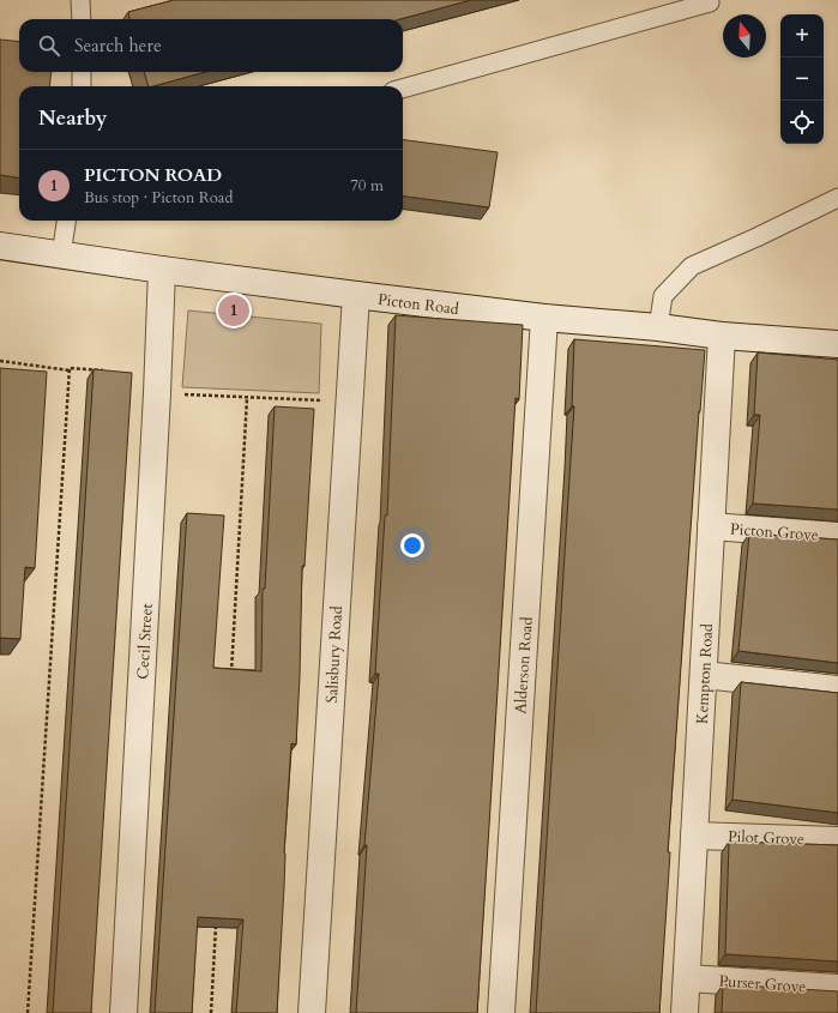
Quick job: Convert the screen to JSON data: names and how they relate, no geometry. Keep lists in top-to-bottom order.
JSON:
{
  "streets": {
    "street": [
      "Picton Road",
      "Picton Grove",
      "Cecil Street",
      "Salisbury Road",
      "Alderson Road",
      "Kempton Road",
      "Pilot Grove",
      "Purser Grove"
    ]
  },
  "crossings": [
    ["Picton Road", "Cecil Street"],
    ["Picton Road", "Salisbury Road"],
    ["Picton Road", "Alderson Road"],
    ["Picton Road", "Kempton Road"],
    ["Picton Grove", "Kempton Road"],
    ["Kempton Road", "Pilot Grove"],
    ["Kempton Road", "Purser Grove"]
  ],
  "north": "top",
  "page": {
    "map_buttons": ["+", "−"],
    "search": "Search here",
    "heading": "Nearby",
    "list": [
      {
        "mark": "1",
        "name": "PICTON ROAD",
        "note": "Bus stop · Picton Road",
        "value": "70 m"
      }
    ],
    "pins": "1"
  }
}
